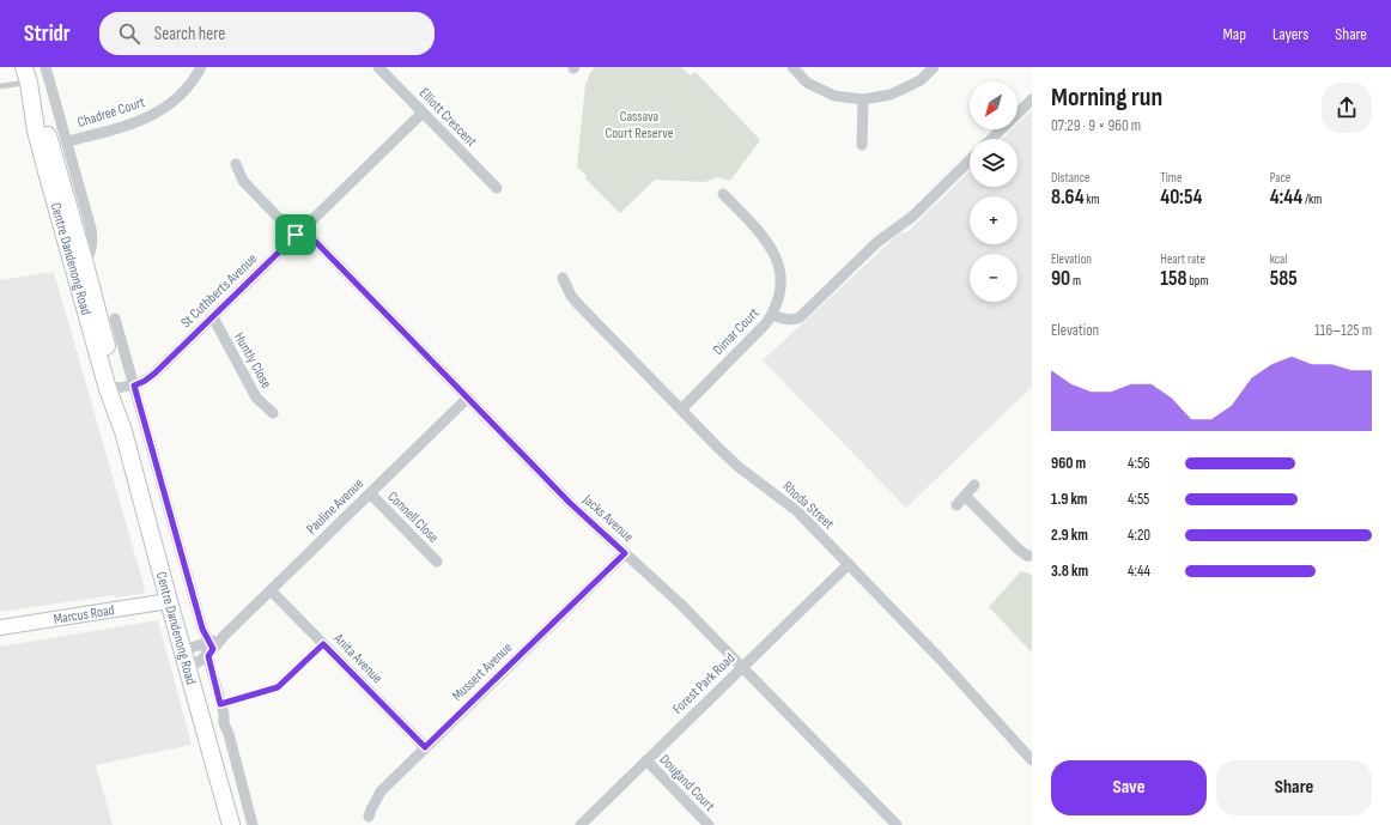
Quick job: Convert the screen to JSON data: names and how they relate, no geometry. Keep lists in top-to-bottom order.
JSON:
{
  "streets": {
    "main road": ["Centre Dandenong Road", "Marcus Road"],
    "street": [
      "Chadree Court",
      "Elliott Crescent",
      "St Cuthberts Avenue",
      "Dimar Court",
      "Huntly Close",
      "Rhoda Street",
      "Pauline Avenue",
      "Connell Close",
      "Jacks Avenue",
      "Anita Avenue",
      "Mussert Avenue",
      "Forest Park Road",
      "Dougand Court"
    ]
  },
  "crossings": [
    ["Chadree Court", "Centre Dandenong Road"],
    ["Elliott Crescent", "St Cuthberts Avenue"],
    ["Centre Dandenong Road", "St Cuthberts Avenue"],
    ["Centre Dandenong Road", "Pauline Avenue"],
    ["Centre Dandenong Road", "Marcus Road"],
    ["St Cuthberts Avenue", "Huntly Close"],
    ["St Cuthberts Avenue", "Jacks Avenue"],
    ["Dimar Court", "Rhoda Street"],
    ["Rhoda Street", "Forest Park Road"],
    ["Pauline Avenue", "Connell Close"],
    ["Pauline Avenue", "Jacks Avenue"],
    ["Pauline Avenue", "Anita Avenue"],
    ["Jacks Avenue", "Mussert Avenue"],
    ["Jacks Avenue", "Forest Park Road"],
    ["Anita Avenue", "Mussert Avenue"],
    ["Forest Park Road", "Dougand Court"]
  ],
  "parks": ["Cassava Court Reserve"],
  "north": "bottom left",
  "page": {
    "header": "Stridr",
    "search": "Search here",
    "nav": ["Map", "Layers", "Share"],
    "heading": ["Morning run", "07:29 · 9 × 960 m"],
    "map_buttons": ["+", "−"],
    "stats": [
      ["Distance", "8.64 km"],
      ["Time", "40:54"],
      ["Pace", "4:44 /km"],
      ["Elevation", "90 m"],
      ["Heart rate", "158 bpm"],
      ["kcal", "585"]
    ],
    "chart": ["Elevation", "116–125 m"],
    "list": [
      {
        "name": "960 m",
        "note": "4:56"
      },
      {
        "name": "1.9 km",
        "note": "4:55"
      },
      {
        "name": "2.9 km",
        "note": "4:20"
      },
      {
        "name": "3.8 km",
        "note": "4:44"
      }
    ],
    "buttons": ["Save", "Share"]
  }
}
